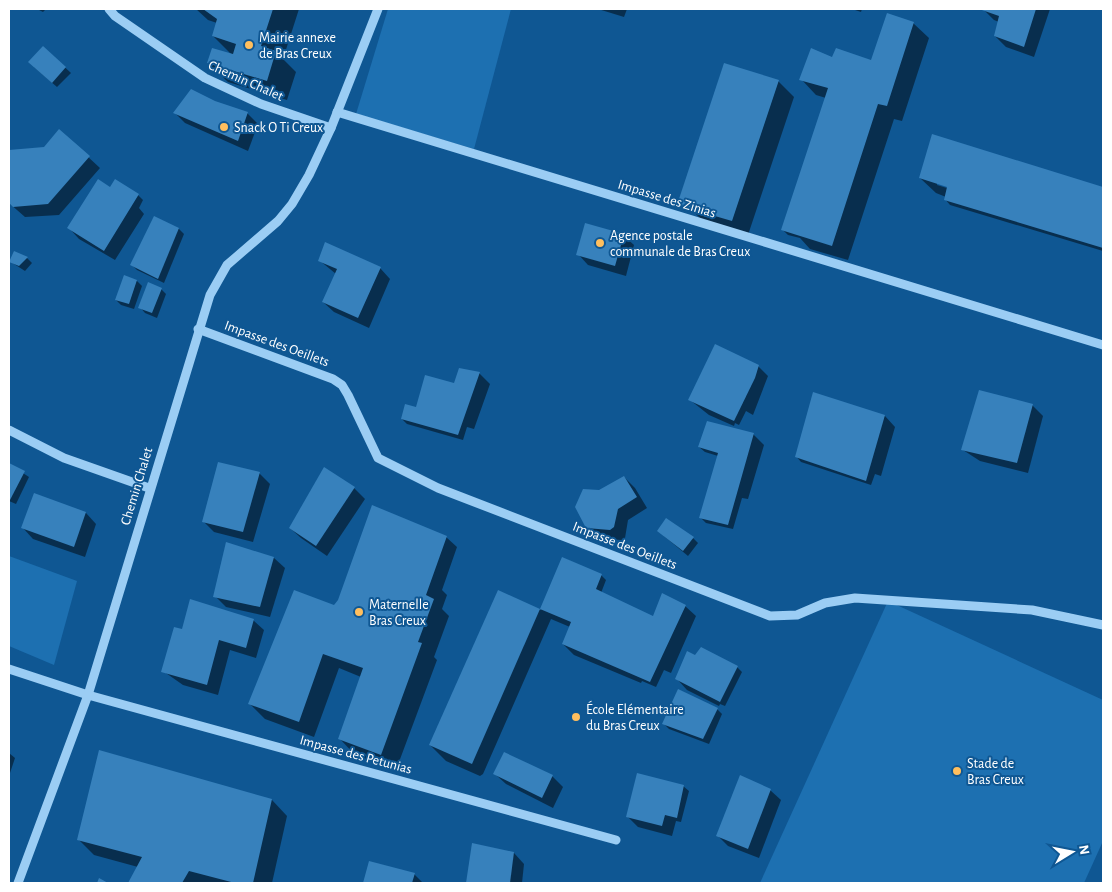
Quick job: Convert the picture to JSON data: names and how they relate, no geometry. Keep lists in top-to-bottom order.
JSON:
{
  "streets": {
    "street": [
      "Chemin Chalet",
      "Impasse des Zinias",
      "Impasse des Oeillets",
      "Impasse des Petunias"
    ]
  },
  "crossings": [
    ["Chemin Chalet", "Impasse des Zinias"],
    ["Chemin Chalet", "Impasse des Oeillets"],
    ["Chemin Chalet", "Impasse des Petunias"]
  ],
  "places": [
    "Mairie annexe de Bras Creux",
    "Snack O Ti Creux",
    "Agence postale communale de Bras Creux",
    "Maternelle Bras Creux",
    "École Elémentaire du Bras Creux",
    "Stade de Bras Creux"
  ],
  "north": "right"
}
